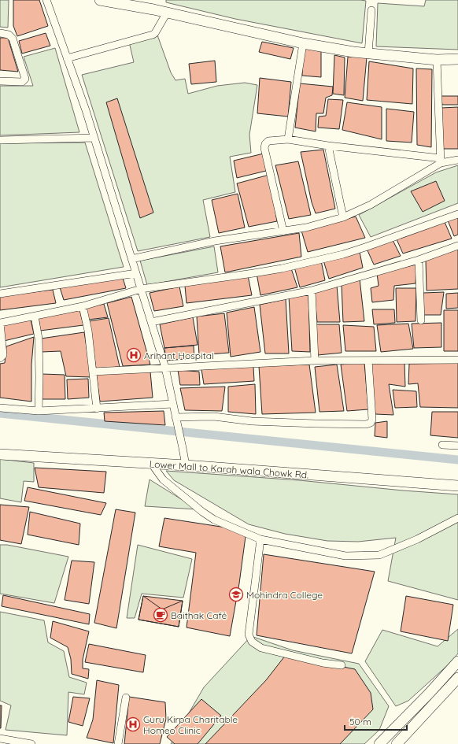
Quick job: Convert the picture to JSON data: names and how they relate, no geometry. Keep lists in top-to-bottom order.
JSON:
{
  "streets": {
    "street": ["Lower Mall to Karah wala Chowk Rd."]
  },
  "places": {
    "hospital": ["Arihant Hospital", "Guru Kirpa Charitable Homeo Clinic"],
    "school or university": ["Mohindra College"],
    "cafe": ["Baithak Café"]
  },
  "scale_bar": "50 m"
}
